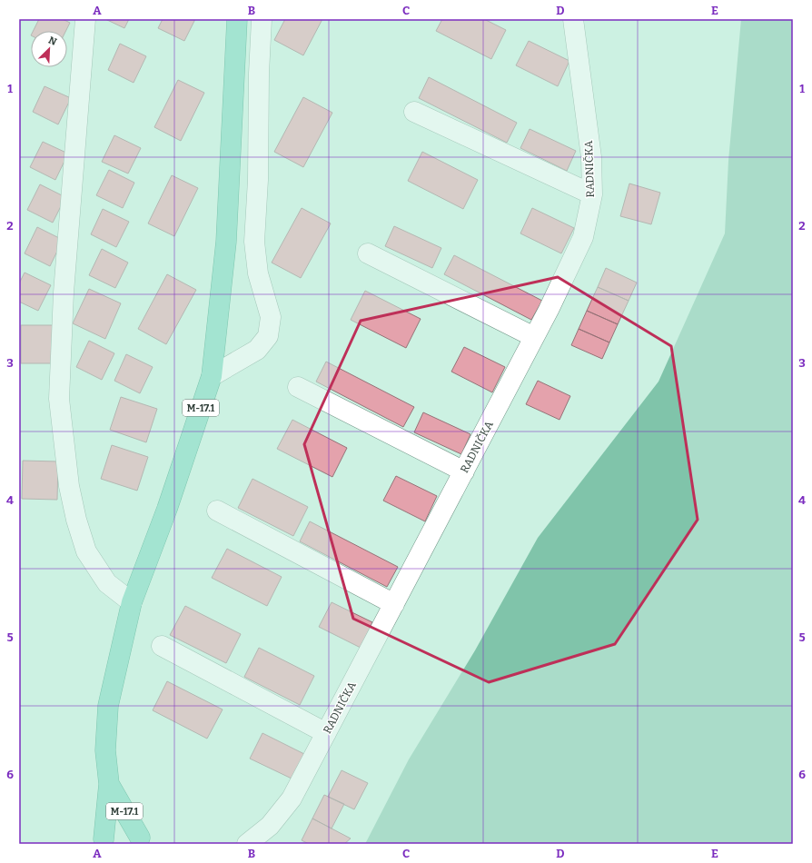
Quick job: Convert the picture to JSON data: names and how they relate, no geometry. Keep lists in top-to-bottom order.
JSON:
{
  "streets": {
    "main road": ["M-17.1"],
    "street": ["RADNIČKA"]
  },
  "north": "top right",
  "grid": {
    "columns": [
      "A",
      "B",
      "C",
      "D",
      "E"
    ],
    "rows": [
      "1",
      "2",
      "3",
      "4",
      "5",
      "6"
    ]
  }
}
